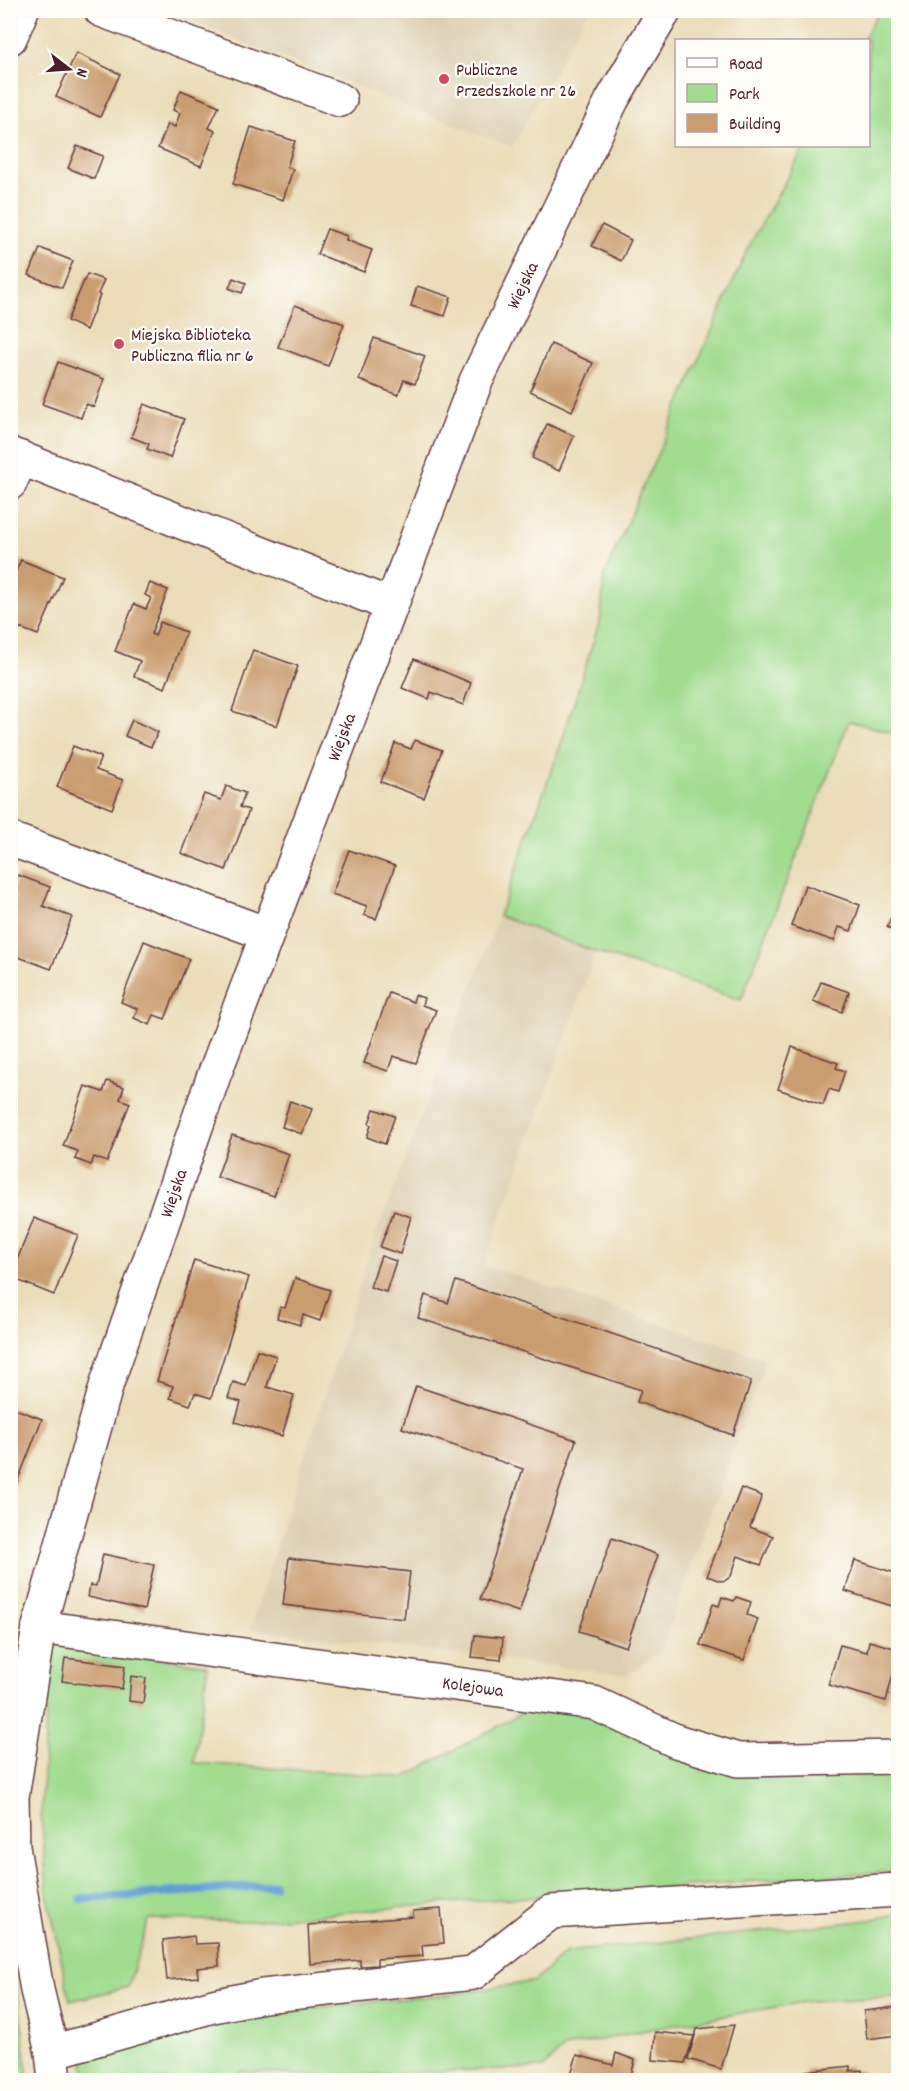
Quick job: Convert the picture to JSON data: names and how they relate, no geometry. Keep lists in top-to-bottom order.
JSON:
{
  "streets": {
    "street": ["Wiejska", "Kolejowa"]
  },
  "crossings": [
    ["Wiejska", "Kolejowa"]
  ],
  "places": ["Publiczne Przedszkole nr 26", "Miejska Biblioteka Publiczna filia nr 6"],
  "legend": ["Road", "Park", "Building"],
  "north": "right"
}
